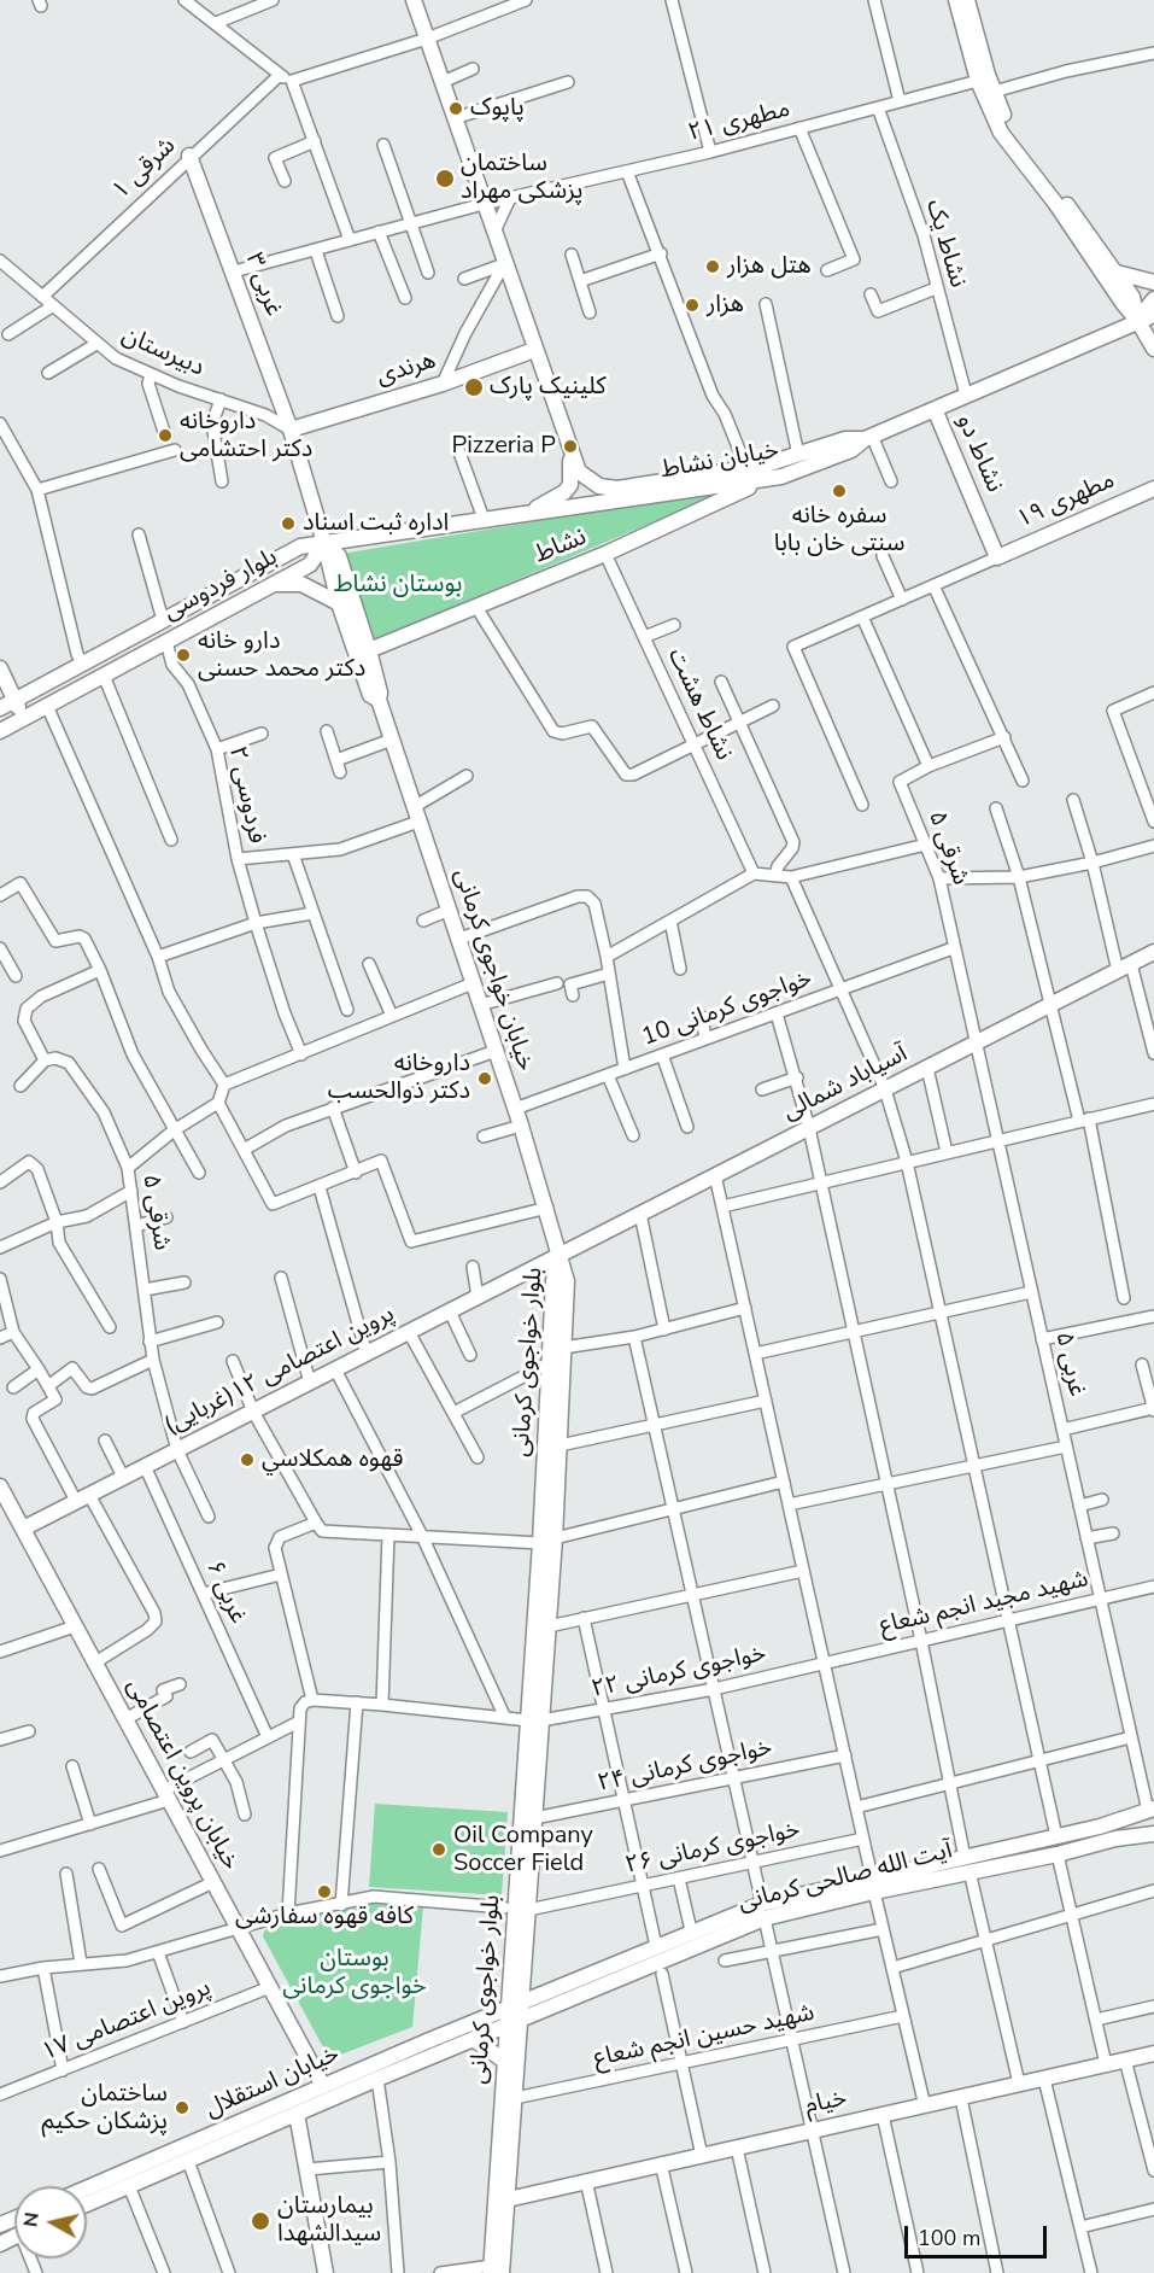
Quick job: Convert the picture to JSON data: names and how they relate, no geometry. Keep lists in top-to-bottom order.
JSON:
{
  "streets": {
    "main road": [
      "۳ غربی",
      "هرندی",
      "نشاط دو",
      "خیابان نشاط",
      "مطهری ۱۹",
      "نشاط",
      "بلوار فردوسی",
      "خیابان خواجوی کرمانی",
      "آسیاباد شمالی",
      "بلوار خواجوی کرمانی",
      "پروین اعتصامی ۱۲(غربایی)",
      "خیابان پروین اعتصامی",
      "آیت الله صالحی کرمانی",
      "خیابان استقلال",
      "خیام"
    ],
    "street": [
      "مطهری ۲۱",
      "شرقی ۱",
      "نشاط یک",
      "دبیرستان",
      "نشاط هشت",
      "فردوسی ۲",
      "شرقی ۵",
      "خواجوی کرمانی 10",
      "۵ غربی",
      "غربی ۶",
      "شهید مجید انجم شعاع",
      "خواجوی کرمانی ۲۲",
      "خواجوی کرمانی ۲۴",
      "خواجوی کرمانی ۲۶",
      "پروین اعتصامی ۱۷",
      "شهید حسین انجم شعاع"
    ]
  },
  "crossings": [
    ["مطهری ۲۱", "نشاط یک"],
    ["مطهری ۲۱", "۳ غربی"],
    ["شرقی ۱", "۳ غربی"],
    ["شرقی ۱", "دبیرستان"],
    ["نشاط یک", "خیابان نشاط"],
    ["۳ غربی", "دبیرستان"],
    ["۳ غربی", "هرندی"],
    ["۳ غربی", "خیابان نشاط"],
    ["۳ غربی", "بلوار فردوسی"],
    ["دبیرستان", "هرندی"],
    ["نشاط دو", "خیابان نشاط"],
    ["نشاط دو", "مطهری ۱۹"],
    ["خیابان نشاط", "نشاط"],
    ["خیابان نشاط", "بلوار فردوسی"],
    ["نشاط", "نشاط هشت"],
    ["بلوار فردوسی", "فردوسی ۲"],
    ["شرقی ۵", "خواجوی کرمانی 10"],
    ["شرقی ۵", "آسیاباد شمالی"],
    ["شرقی ۵", "۵ غربی"],
    ["شرقی ۵", "پروین اعتصامی ۱۲(غربایی)"],
    ["خیابان خواجوی کرمانی", "خواجوی کرمانی 10"],
    ["خیابان خواجوی کرمانی", "آسیاباد شمالی"],
    ["خیابان خواجوی کرمانی", "بلوار خواجوی کرمانی"],
    ["خیابان خواجوی کرمانی", "پروین اعتصامی ۱۲(غربایی)"],
    ["آسیاباد شمالی", "بلوار خواجوی کرمانی"],
    ["آسیاباد شمالی", "پروین اعتصامی ۱۲(غربایی)"],
    ["بلوار خواجوی کرمانی", "پروین اعتصامی ۱۲(غربایی)"],
    ["بلوار خواجوی کرمانی", "خواجوی کرمانی ۲۲"],
    ["بلوار خواجوی کرمانی", "خواجوی کرمانی ۲۴"],
    ["بلوار خواجوی کرمانی", "خواجوی کرمانی ۲۶"],
    ["بلوار خواجوی کرمانی", "آیت الله صالحی کرمانی"],
    ["بلوار خواجوی کرمانی", "شهید حسین انجم شعاع"],
    ["بلوار خواجوی کرمانی", "خیابان استقلال"],
    ["بلوار خواجوی کرمانی", "خیام"],
    ["۵ غربی", "شهید مجید انجم شعاع"],
    ["۵ غربی", "آیت الله صالحی کرمانی"],
    ["پروین اعتصامی ۱۲(غربایی)", "غربی ۶"],
    ["پروین اعتصامی ۱۲(غربایی)", "خیابان پروین اعتصامی"],
    ["شهید مجید انجم شعاع", "خواجوی کرمانی ۲۲"],
    ["خیابان پروین اعتصامی", "پروین اعتصامی ۱۷"],
    ["خیابان پروین اعتصامی", "خیابان استقلال"],
    ["آیت الله صالحی کرمانی", "خیابان استقلال"]
  ],
  "parks": ["بوستان نشاط", "بوستان خواجوی کرمانی"],
  "places": [
    "پاپوک",
    "ساختمان پزشکی مهراد",
    "هتل هزار",
    "هزار",
    "کلینیک پارک",
    "داروخانه دکتر احتشامی",
    "Pizzeria P",
    "سفره خانه سنتی خان بابا",
    "اداره ثبت اسناد",
    "دارو خانه دکتر محمد حسنی",
    "داروخانه دکتر ذوالحسب",
    "قهوه همكلاسي",
    "Oil Company Soccer Field",
    "کافه قهوه سفارشی",
    "ساختمان پزشکان حکیم",
    "بیمارستان سیدالشهدا"
  ],
  "scale_bar": "100 m",
  "north": "left"
}
